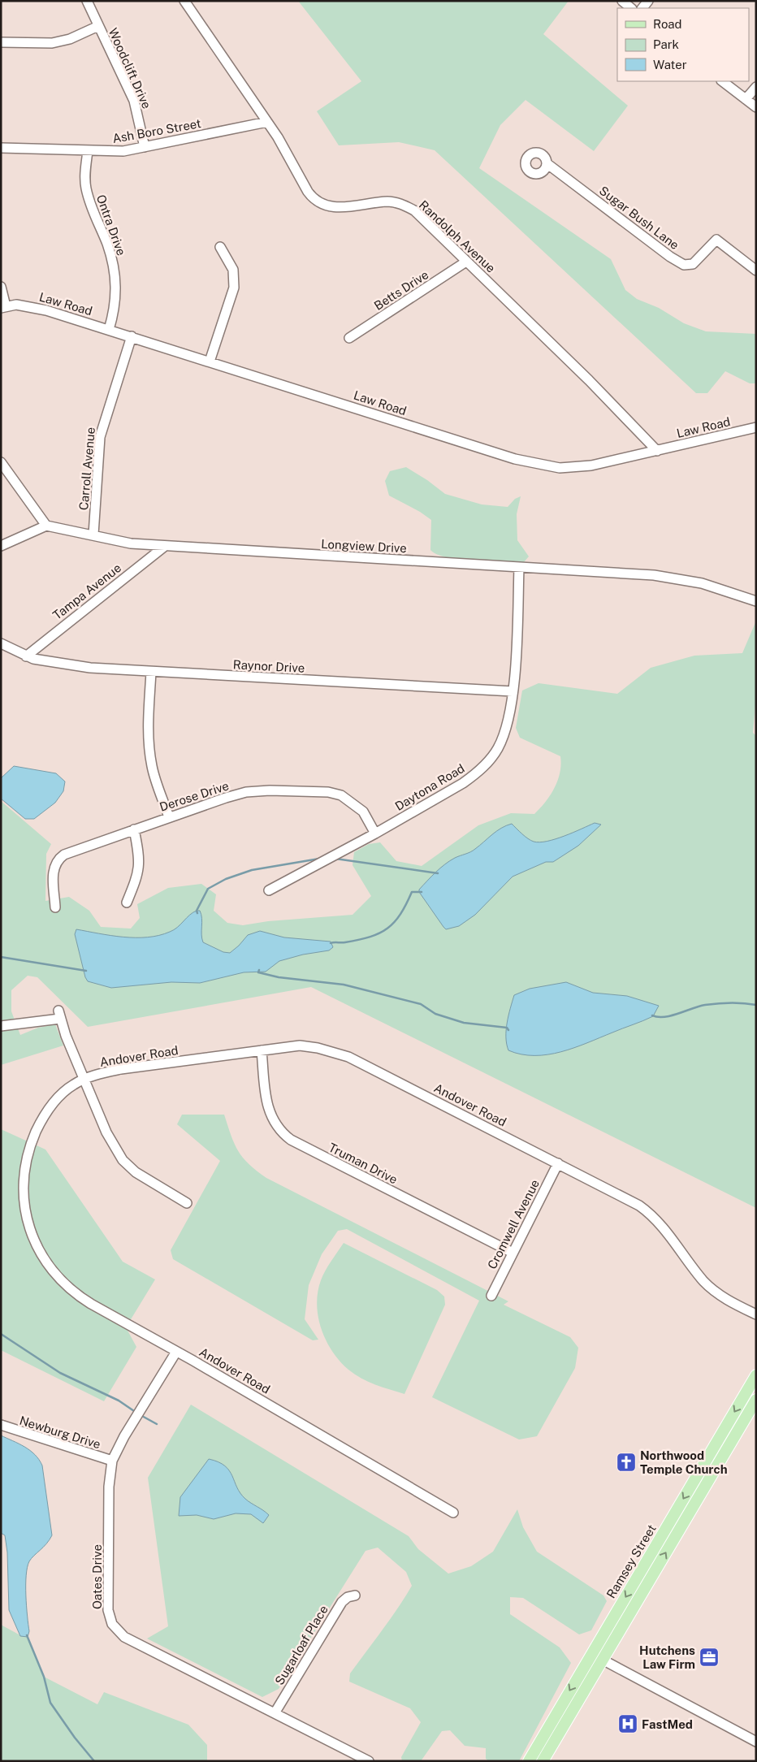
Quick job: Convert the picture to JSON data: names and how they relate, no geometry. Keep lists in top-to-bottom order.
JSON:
{
  "streets": {
    "main road": ["Ramsey Street"],
    "street": [
      "Woodclift Drive",
      "Ash Boro Street",
      "Sugar Bush Lane",
      "Ontra Drive",
      "Randolph Avenue",
      "Betts Drive",
      "Law Road",
      "Carroll Avenue",
      "Longview Drive",
      "Tampa Avenue",
      "Raynor Drive",
      "Daytona Road",
      "Derose Drive",
      "Andover Road",
      "Truman Drive",
      "Cromwell Avenue",
      "Newburg Drive",
      "Oates Drive",
      "Sugarloaf Place"
    ]
  },
  "crossings": [
    ["Woodclift Drive", "Ash Boro Street"],
    ["Ash Boro Street", "Ontra Drive"],
    ["Ash Boro Street", "Randolph Avenue"],
    ["Ontra Drive", "Law Road"],
    ["Randolph Avenue", "Betts Drive"],
    ["Randolph Avenue", "Law Road"],
    ["Law Road", "Carroll Avenue"],
    ["Carroll Avenue", "Longview Drive"],
    ["Longview Drive", "Tampa Avenue"],
    ["Longview Drive", "Daytona Road"],
    ["Tampa Avenue", "Raynor Drive"],
    ["Raynor Drive", "Daytona Road"],
    ["Daytona Road", "Derose Drive"],
    ["Andover Road", "Truman Drive"],
    ["Andover Road", "Cromwell Avenue"],
    ["Andover Road", "Oates Drive"],
    ["Truman Drive", "Cromwell Avenue"],
    ["Newburg Drive", "Oates Drive"],
    ["Oates Drive", "Sugarloaf Place"]
  ],
  "places": {
    "church": ["Northwood Temple Church"],
    "office": ["Hutchens Law Firm"],
    "hospital": ["FastMed"]
  },
  "legend": ["Road", "Park", "Water"]
}
